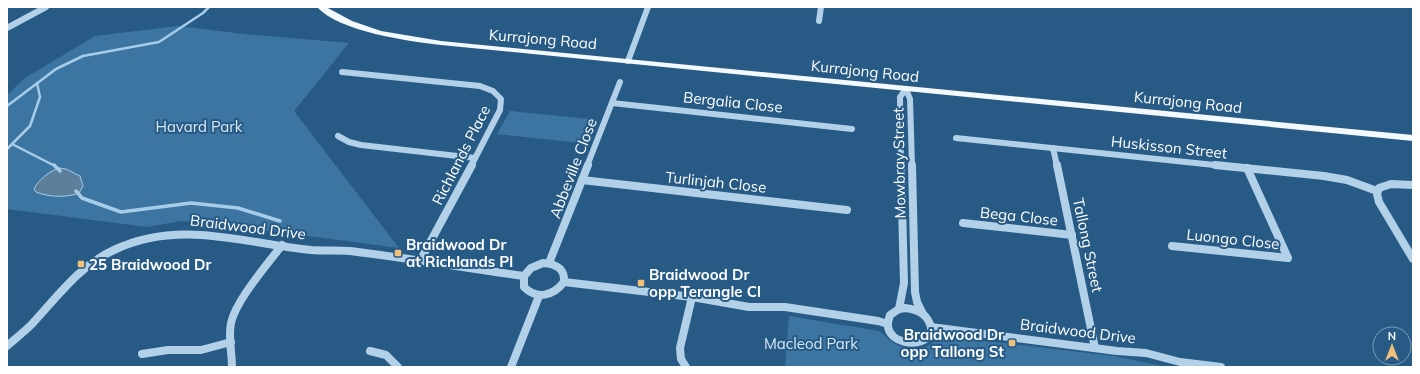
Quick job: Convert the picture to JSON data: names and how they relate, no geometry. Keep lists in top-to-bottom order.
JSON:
{
  "streets": {
    "main road": ["Kurrajong Road"],
    "street": [
      "Bergalia Close",
      "Huskisson Street",
      "Richlands Place",
      "Mowbray Street",
      "Abbeville Close",
      "Turlinjah Close",
      "Bega Close",
      "Braidwood Drive",
      "Luongo Close",
      "Tallong Street"
    ]
  },
  "crossings": [
    ["Kurrajong Road", "Mowbray Street"],
    ["Bergalia Close", "Abbeville Close"],
    ["Huskisson Street", "Luongo Close"],
    ["Huskisson Street", "Tallong Street"],
    ["Richlands Place", "Braidwood Drive"],
    ["Mowbray Street", "Braidwood Drive"],
    ["Abbeville Close", "Turlinjah Close"],
    ["Abbeville Close", "Braidwood Drive"],
    ["Bega Close", "Tallong Street"],
    ["Braidwood Drive", "Tallong Street"]
  ],
  "parks": ["Havard Park", "Macleod Park"],
  "places": {
    "transit": [
      "Braidwood Dr at Richlands Pl",
      "25 Braidwood Dr",
      "Braidwood Dr opp Terangle Cl",
      "Braidwood Dr opp Tallong St"
    ]
  },
  "north": "top"
}
